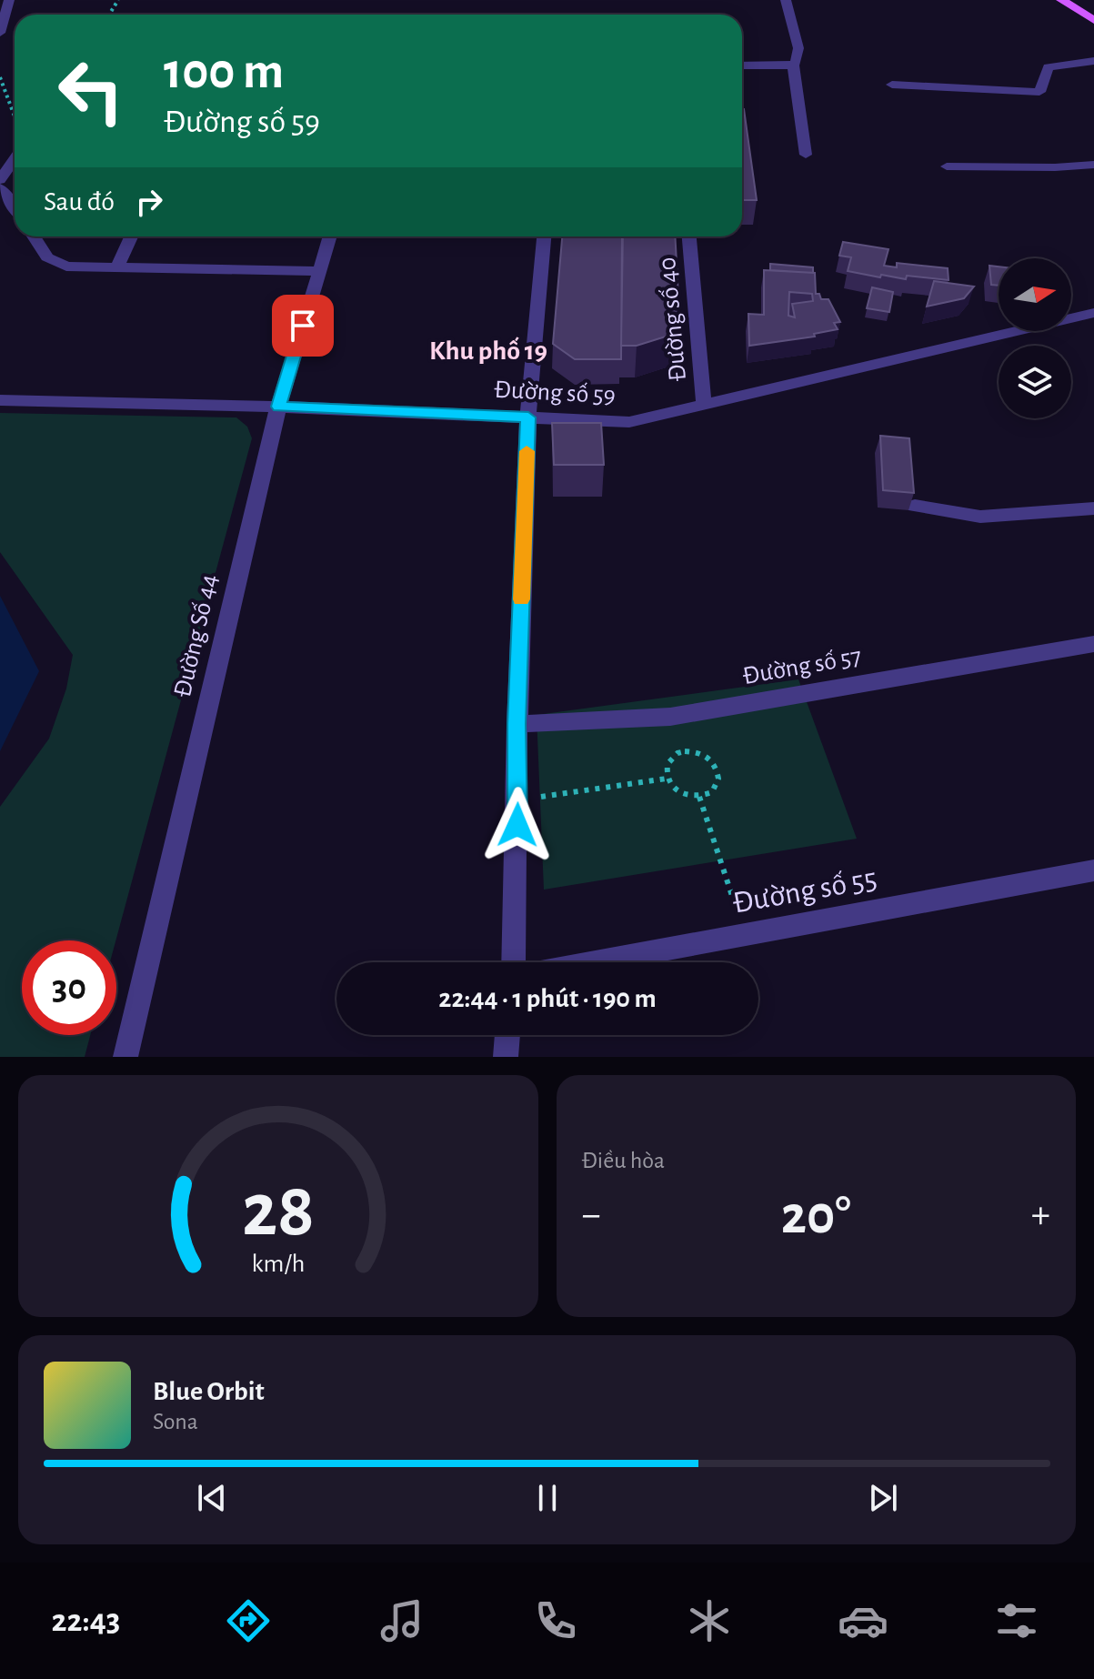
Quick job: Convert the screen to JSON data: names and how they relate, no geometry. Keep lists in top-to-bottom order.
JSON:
{
  "streets": {
    "street": [
      "Đường số 40",
      "Đường số 59",
      "Đường Số 44",
      "Đường số 57",
      "Đường số 55"
    ]
  },
  "crossings": [
    ["Đường số 40", "Đường số 59"],
    ["Đường số 59", "Đường Số 44"]
  ],
  "districts": ["Khu phố 19"],
  "north": "right",
  "page": {
    "turn": ["100 m", "Đường số 59"],
    "then": "Sau đó",
    "limit": "30",
    "trip": "22:44 · 1 phút · 190 m",
    "tile": "Điều hòa",
    "heat": ["−", "20°", "+"],
    "song": ["Blue Orbit", "Sona"],
    "tabs": "22:43",
    "gauge": ["28", "km/h"]
  }
}
